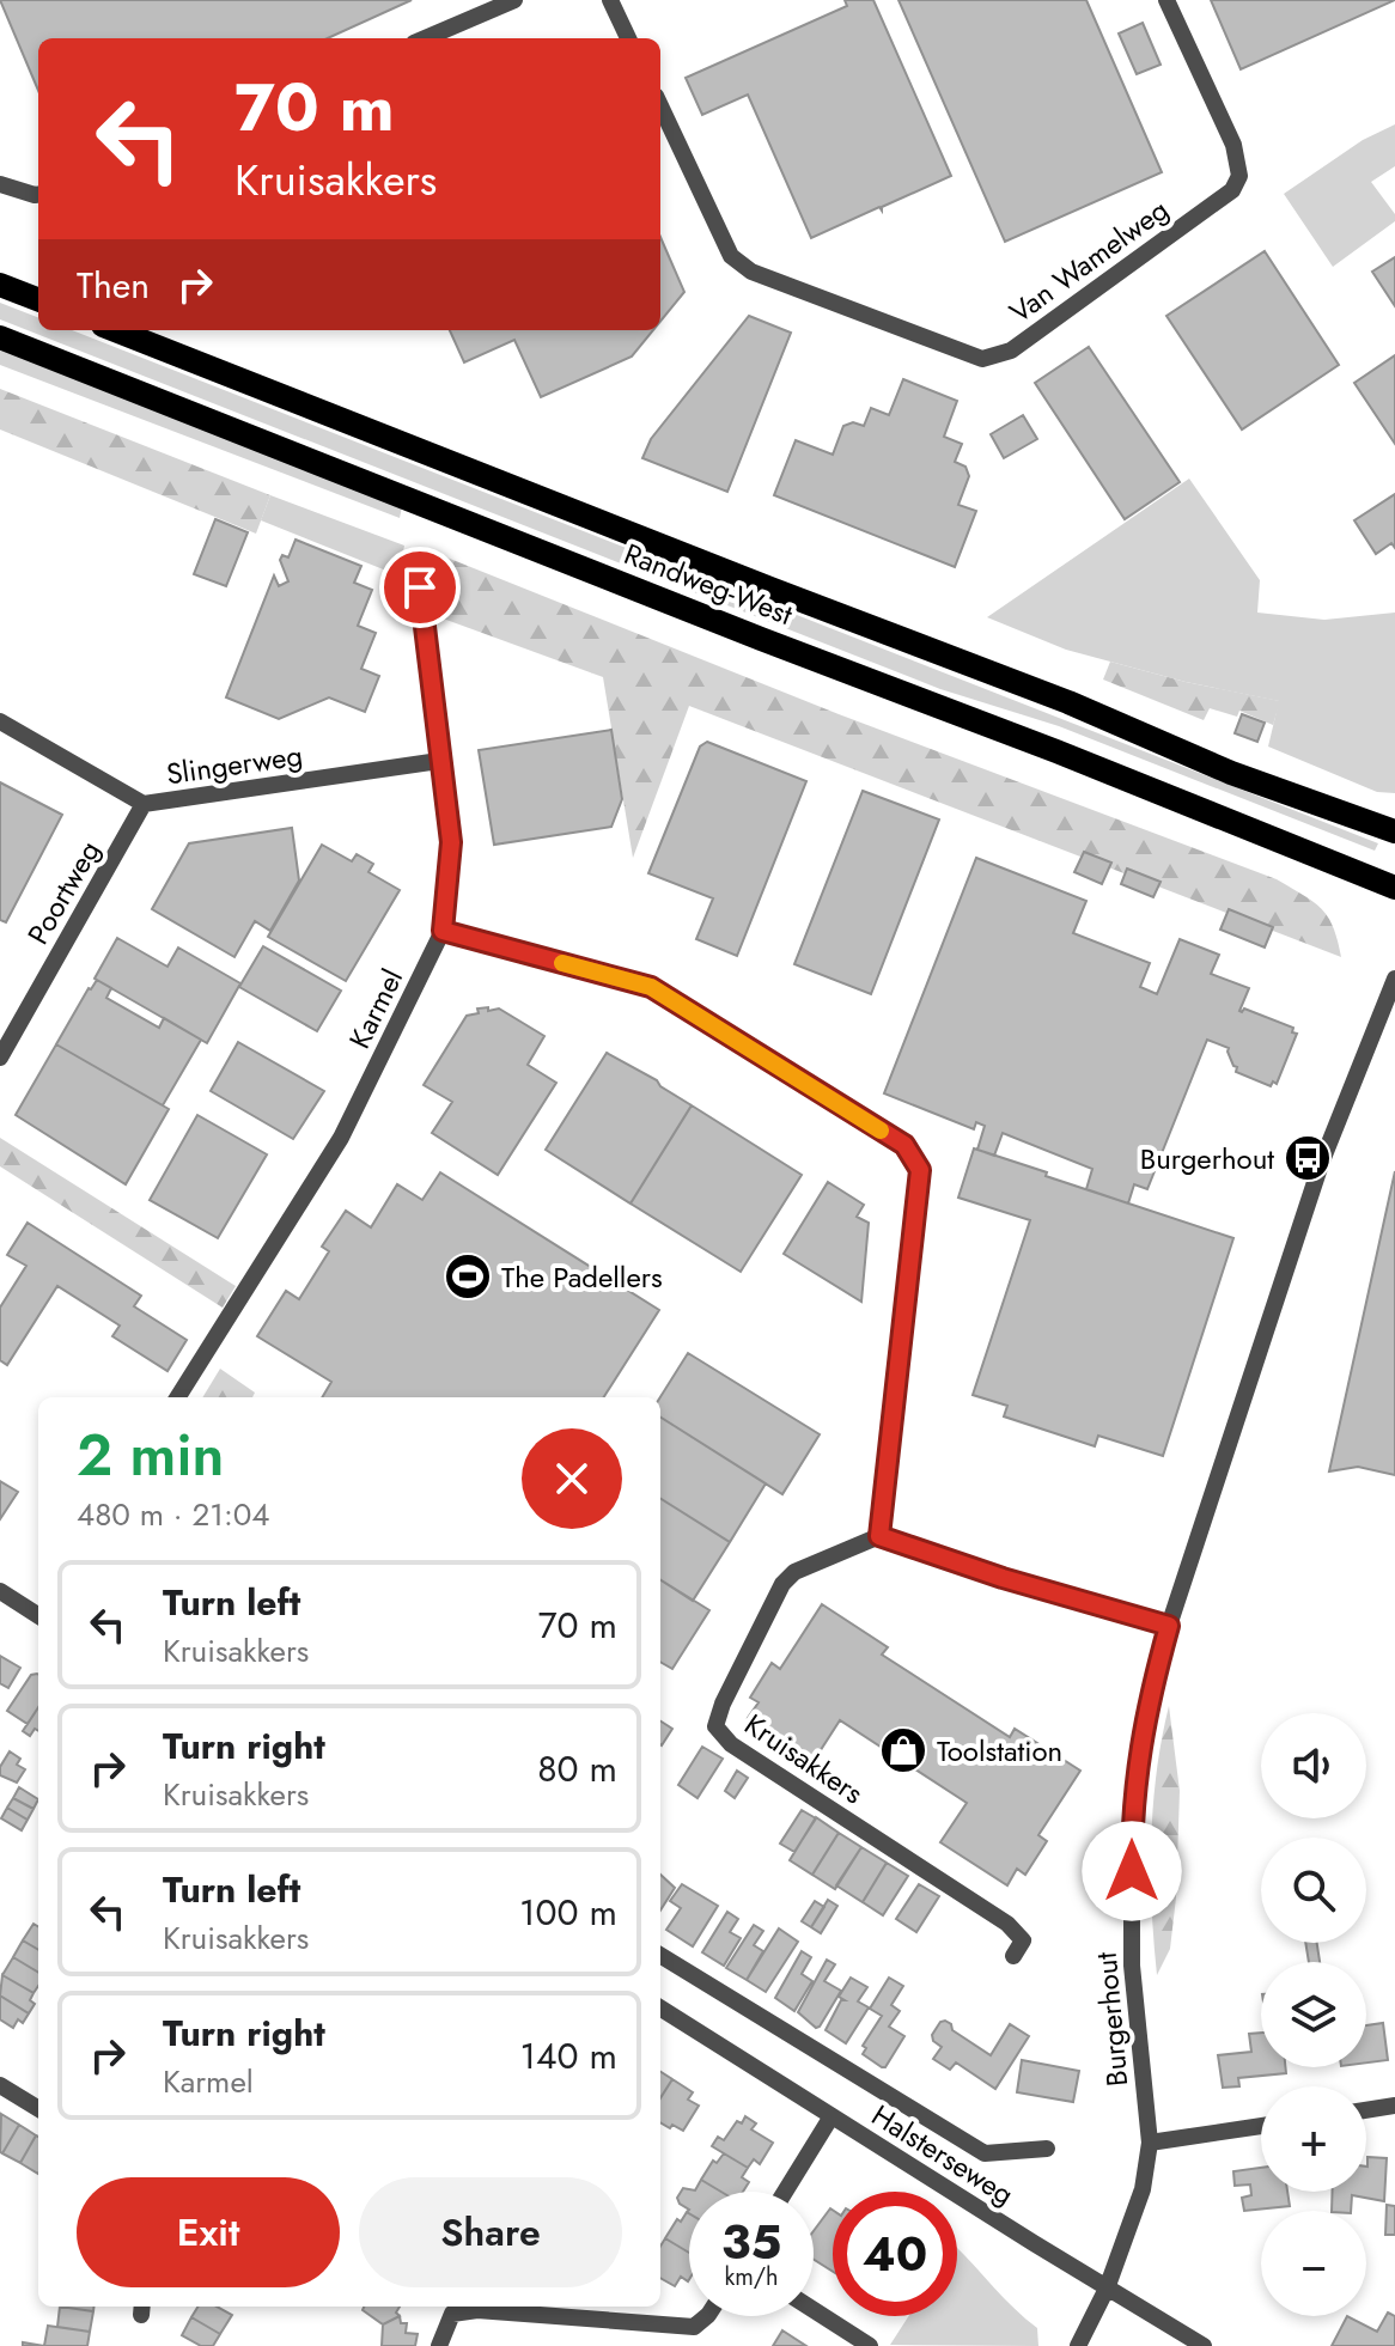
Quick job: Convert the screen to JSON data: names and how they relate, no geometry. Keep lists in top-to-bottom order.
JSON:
{
  "streets": {
    "main road": ["Randweg-West"],
    "street": [
      "Van Wamelweg",
      "Slingerweg",
      "Poortweg",
      "Karmel",
      "Kruisakkers",
      "Burgerhout",
      "Halsterseweg"
    ]
  },
  "crossings": [
    ["Slingerweg", "Poortweg"],
    ["Slingerweg", "Karmel"],
    ["Burgerhout", "Halsterseweg"]
  ],
  "places": {
    "bus stop": ["Burgerhout"],
    "sports": ["The Padellers"],
    "shop": ["Toolstation"]
  },
  "page": {
    "turn": ["70 m", "Kruisakkers"],
    "then": "Then",
    "heading": ["2 min", "480 m · 21:04"],
    "list": [
      {
        "name": "Turn left",
        "note": "Kruisakkers",
        "value": "70 m"
      },
      {
        "name": "Turn right",
        "note": "Kruisakkers",
        "value": "80 m"
      },
      {
        "name": "Turn left",
        "note": "Kruisakkers",
        "value": "100 m"
      },
      {
        "name": "Turn right",
        "note": "Karmel",
        "value": "140 m"
      }
    ],
    "map_buttons": ["+", "−"],
    "buttons": ["Exit", "Share"],
    "speed": "35 km/h",
    "limit": "40"
  }
}
